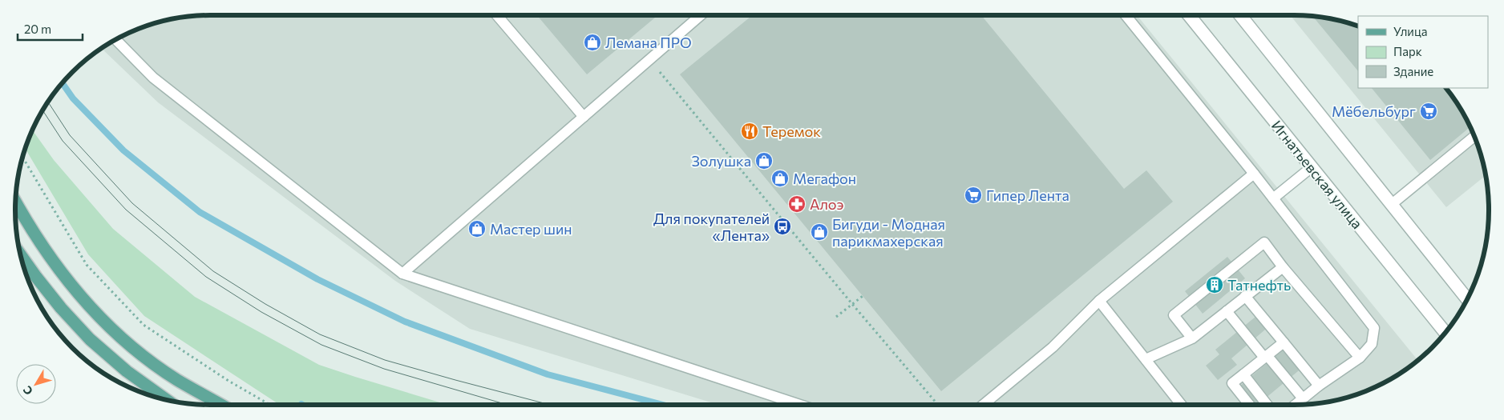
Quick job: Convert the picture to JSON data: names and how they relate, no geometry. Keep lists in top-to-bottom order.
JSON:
{
  "streets": {
    "street": ["Игнатьевская улица"]
  },
  "places": {
    "shop": [
      "Лемана ПРО",
      "Золушка",
      "Мегафон",
      "Мастер шин",
      "Бигуди - Модная парикмахерская"
    ],
    "supermarket": ["Мёбельбург", "Гипер Лента"],
    "restaurant": ["Теремок"],
    "pharmacy": ["Алоэ"],
    "bus stop": ["Для покупателей «Лента»"],
    "building": ["Татнефть"]
  },
  "legend": ["Улица", "Парк", "Здание"],
  "scale_bar": "20 m",
  "north": "bottom left"
}
